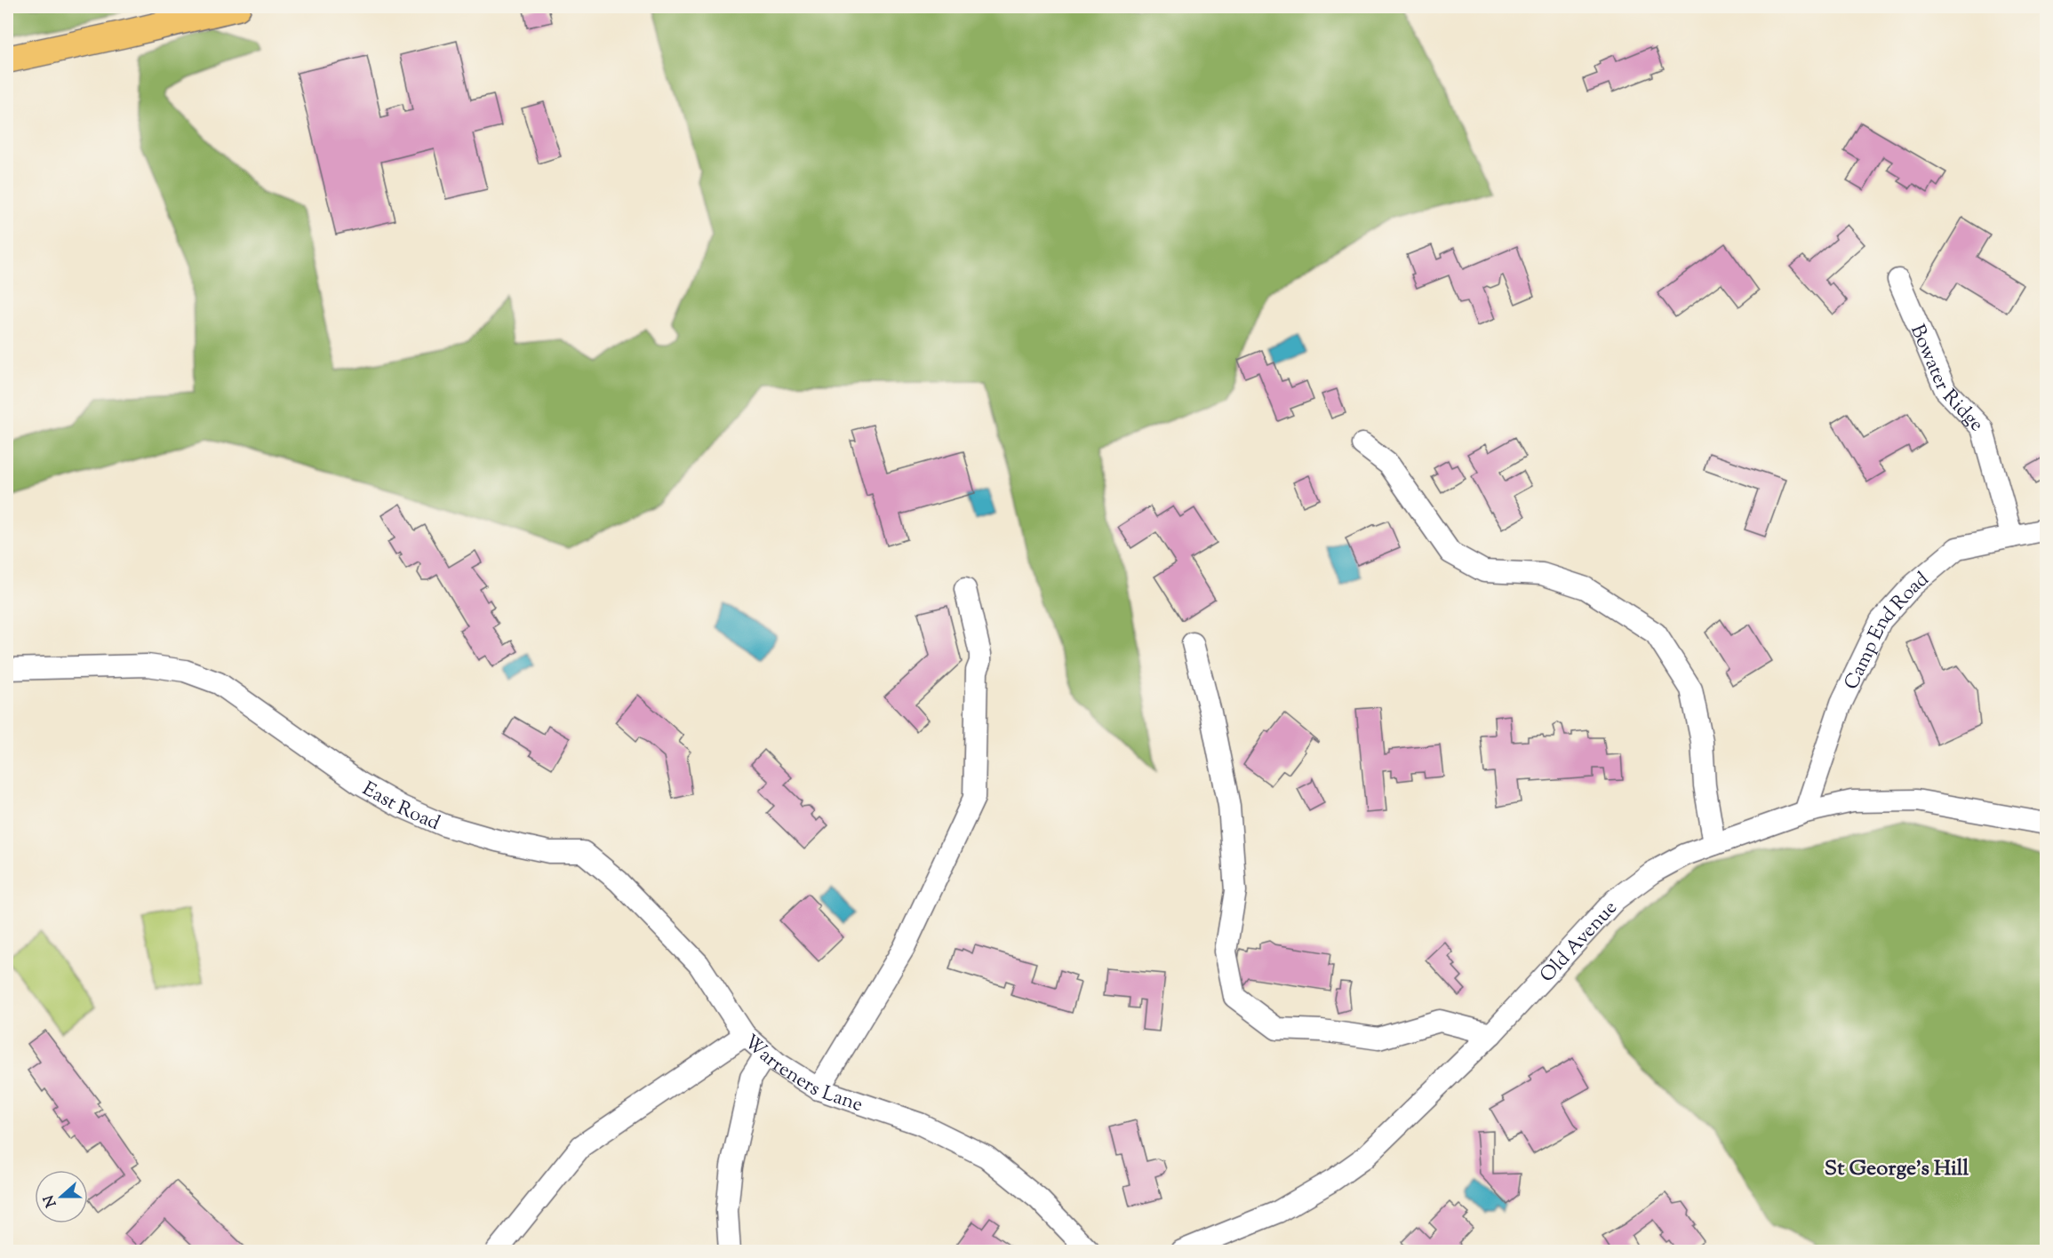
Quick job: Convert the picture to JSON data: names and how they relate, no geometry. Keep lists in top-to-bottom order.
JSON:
{
  "streets": {
    "street": [
      "Bowater Ridge",
      "Camp End Road",
      "East Road",
      "Old Avenue",
      "Warreners Lane"
    ]
  },
  "crossings": [
    ["Bowater Ridge", "Camp End Road"],
    ["Camp End Road", "Old Avenue"],
    ["East Road", "Warreners Lane"]
  ],
  "districts": ["St George's Hill"],
  "north": "left"
}
